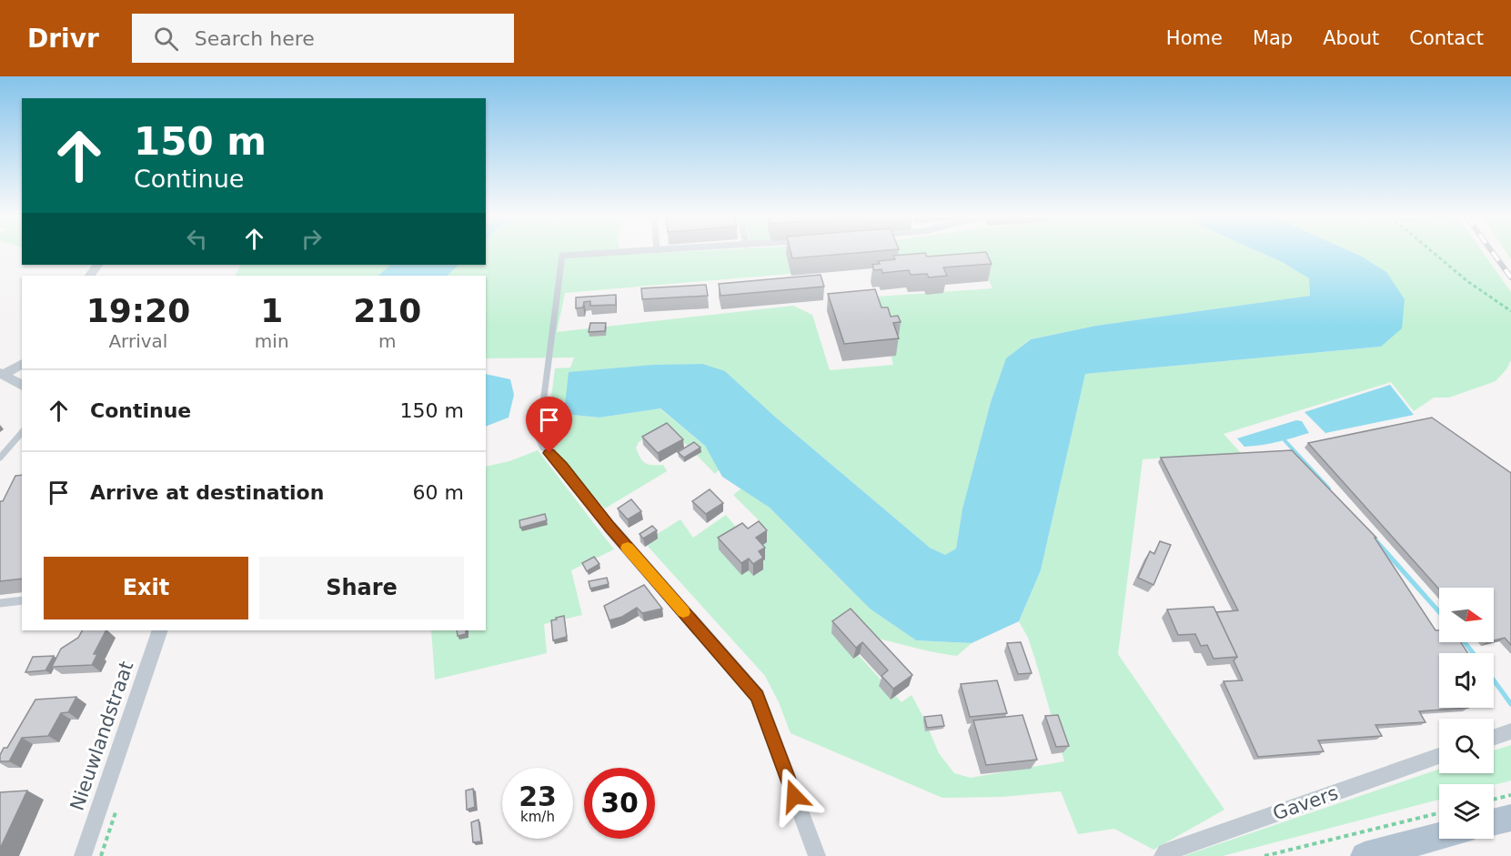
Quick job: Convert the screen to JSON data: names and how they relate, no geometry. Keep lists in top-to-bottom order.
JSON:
{
  "streets": {
    "street": ["Nieuwlandstraat", "Gavers"]
  },
  "north": "right",
  "page": {
    "header": "Drivr",
    "search": "Search here",
    "nav": [
      "Home",
      "Map",
      "About",
      "Contact"
    ],
    "turn": ["150 m", "Continue"],
    "eta": [
      "19:20",
      "Arrival",
      "1",
      "min",
      "210",
      "m"
    ],
    "list": [
      {
        "name": "Continue",
        "value": "150 m"
      },
      {
        "name": "Arrive at destination",
        "value": "60 m"
      }
    ],
    "buttons": ["Exit", "Share"],
    "speed": "23 km/h",
    "limit": "30"
  }
}
